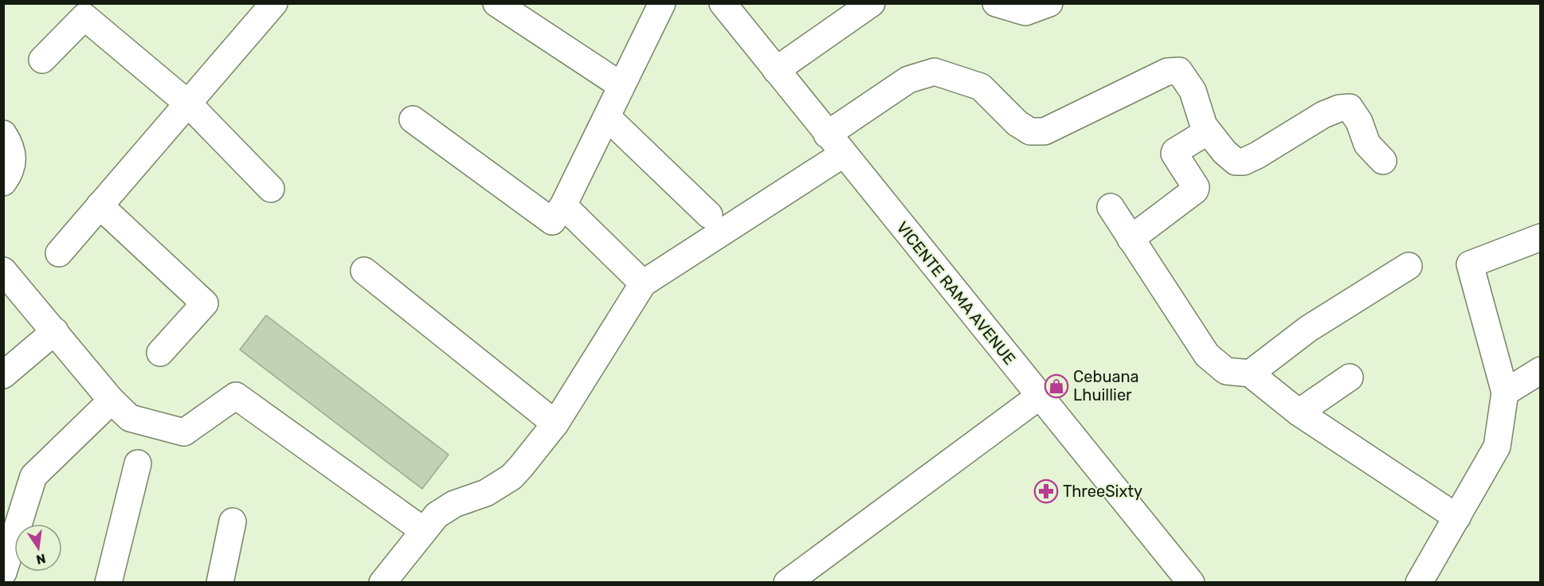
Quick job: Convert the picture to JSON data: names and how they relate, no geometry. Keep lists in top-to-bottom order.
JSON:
{
  "streets": {
    "street": ["VICENTE RAMA AVENUE"]
  },
  "places": {
    "shop": ["Cebuana Lhuillier"],
    "pharmacy": ["ThreeSixty"]
  },
  "north": "bottom"
}
